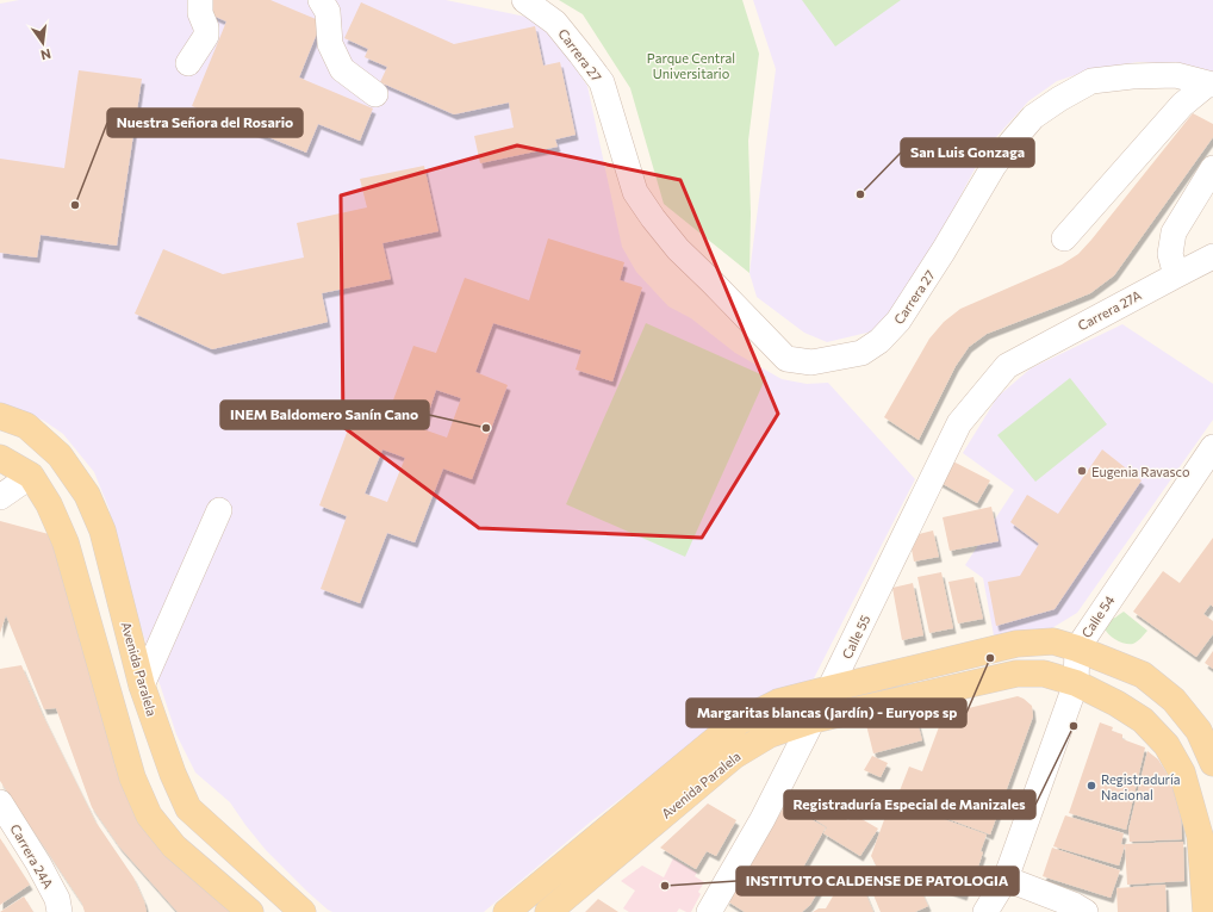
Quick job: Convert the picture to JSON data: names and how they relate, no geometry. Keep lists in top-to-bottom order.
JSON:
{
  "streets": {
    "main road": ["Avenida Paralela"],
    "street": [
      "Carrera 27",
      "Carrera 27A",
      "Calle 54",
      "Calle 55",
      "Carrera 24A"
    ]
  },
  "crossings": [
    ["Carrera 27A", "Calle 55"],
    ["Calle 54", "Avenida Paralela"],
    ["Calle 55", "Avenida Paralela"]
  ],
  "parks": ["Parque Central Universitario"],
  "places": [
    "San Luis Gonzaga",
    "Nuestra Señora del Rosario",
    "INEM Baldomero Sanín Cano",
    "Eugenia Ravasco",
    "Margaritas blancas (Jardín) - Euryops sp",
    "Registraduría Especial de Manizales",
    "Registraduría Nacional",
    "INSTITUTO CALDENSE DE PATOLOGIA"
  ],
  "north": "bottom"
}
